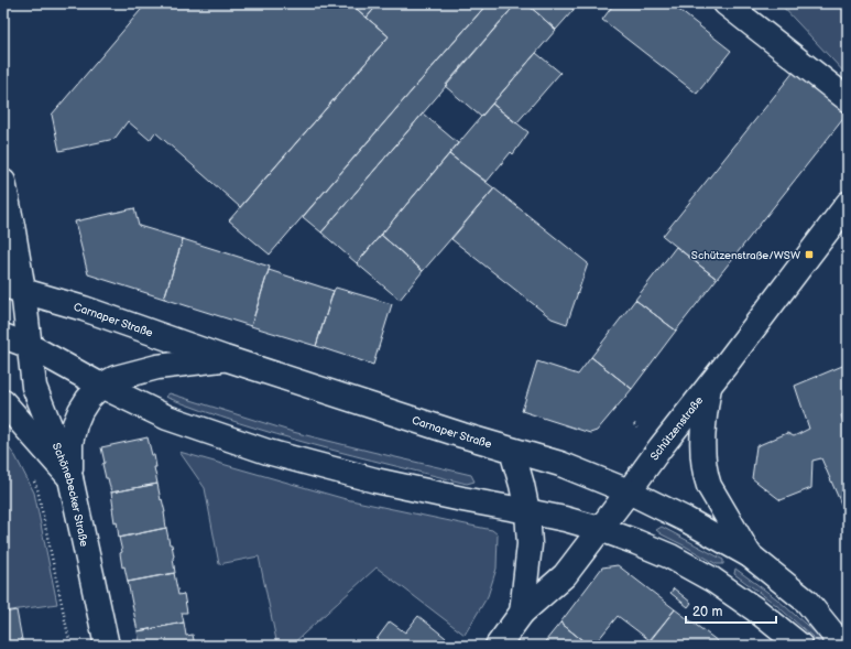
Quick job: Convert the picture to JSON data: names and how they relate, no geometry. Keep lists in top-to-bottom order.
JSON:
{
  "streets": {
    "main road": ["Carnaper Straße", "Schützenstraße", "Schönebecker Straße"]
  },
  "crossings": [
    ["Carnaper Straße", "Schützenstraße"],
    ["Carnaper Straße", "Schönebecker Straße"]
  ],
  "places": {
    "transit": ["Schützenstraße/WSW"]
  },
  "scale_bar": "20 m"
}
